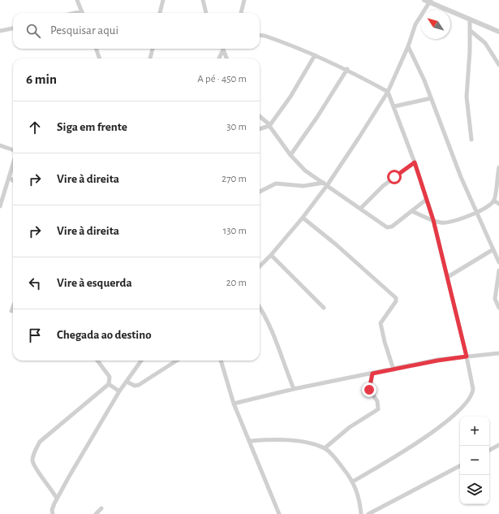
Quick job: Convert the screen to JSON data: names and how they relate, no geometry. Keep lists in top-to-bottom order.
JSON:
{
  "north": "top left",
  "page": {
    "search": "Pesquisar aqui",
    "heading": ["6 min", "A pé · 450 m"],
    "list": [
      ["Siga em frente", "30 m"],
      ["Vire à direita", "270 m"],
      ["Vire à direita", "130 m"],
      ["Vire à esquerda", "20 m"],
      "Chegada ao destino"
    ],
    "map_buttons": ["+", "−"]
  }
}
